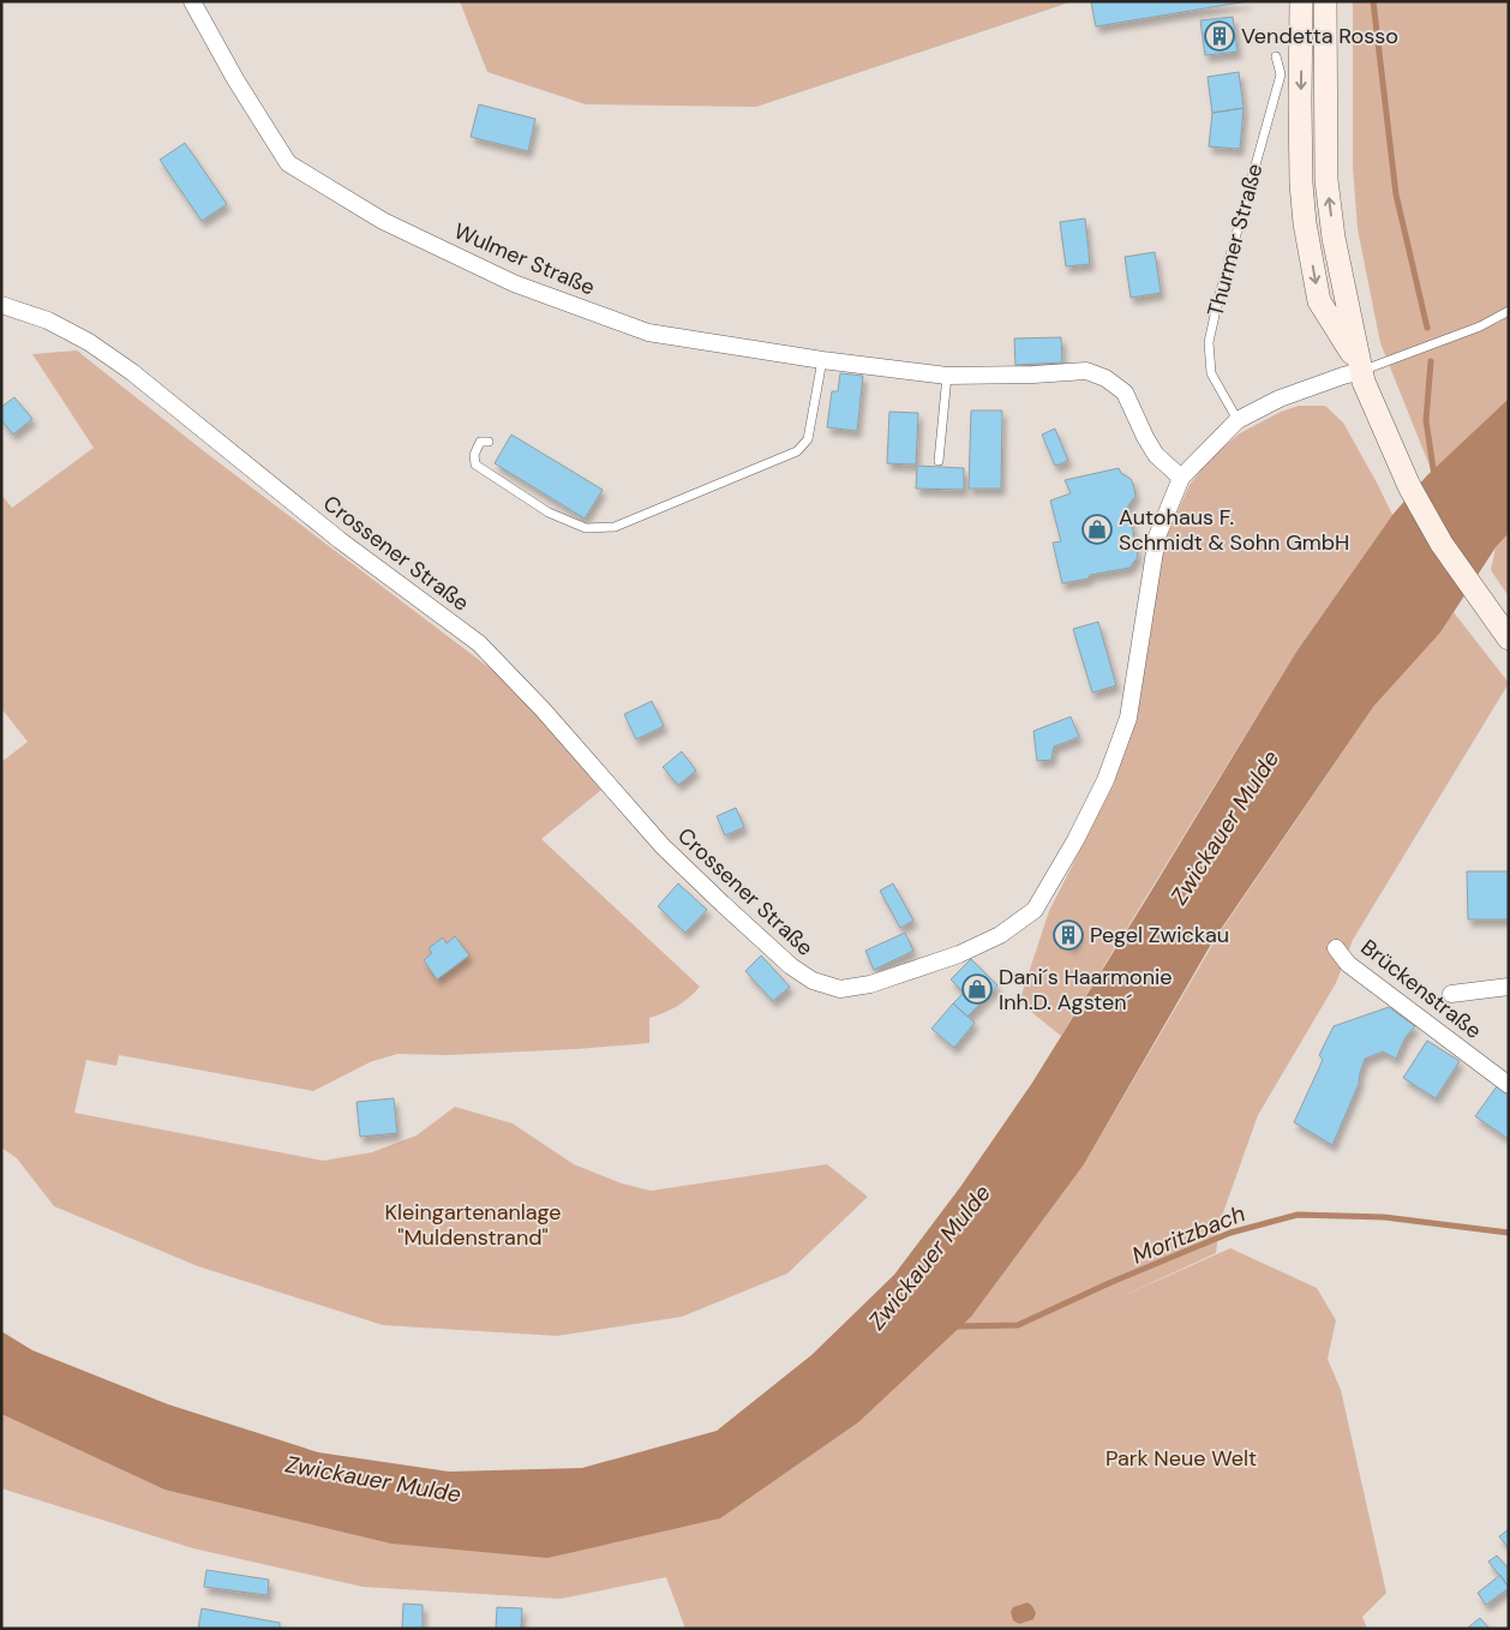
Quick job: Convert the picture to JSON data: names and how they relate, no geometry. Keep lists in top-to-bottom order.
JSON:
{
  "streets": {
    "street": ["Wulmer Straße", "Crossener Straße", "Brückenstraße"],
    "lane": ["Thurmer Straße"]
  },
  "crossings": [
    ["Thurmer Straße", "Crossener Straße"],
    ["Wulmer Straße", "Crossener Straße"]
  ],
  "water": ["Zwickauer Mulde", "Moritzbach"],
  "parks": ["Kleingartenanlage \"Muldenstrand\"", "Park Neue Welt"],
  "places": {
    "building": ["Vendetta Rosso", "Pegel Zwickau"],
    "shop": ["Autohaus F. Schmidt & Sohn GmbH", "Dani´s Haarmonie Inh.D. Agsten´"]
  }
}
